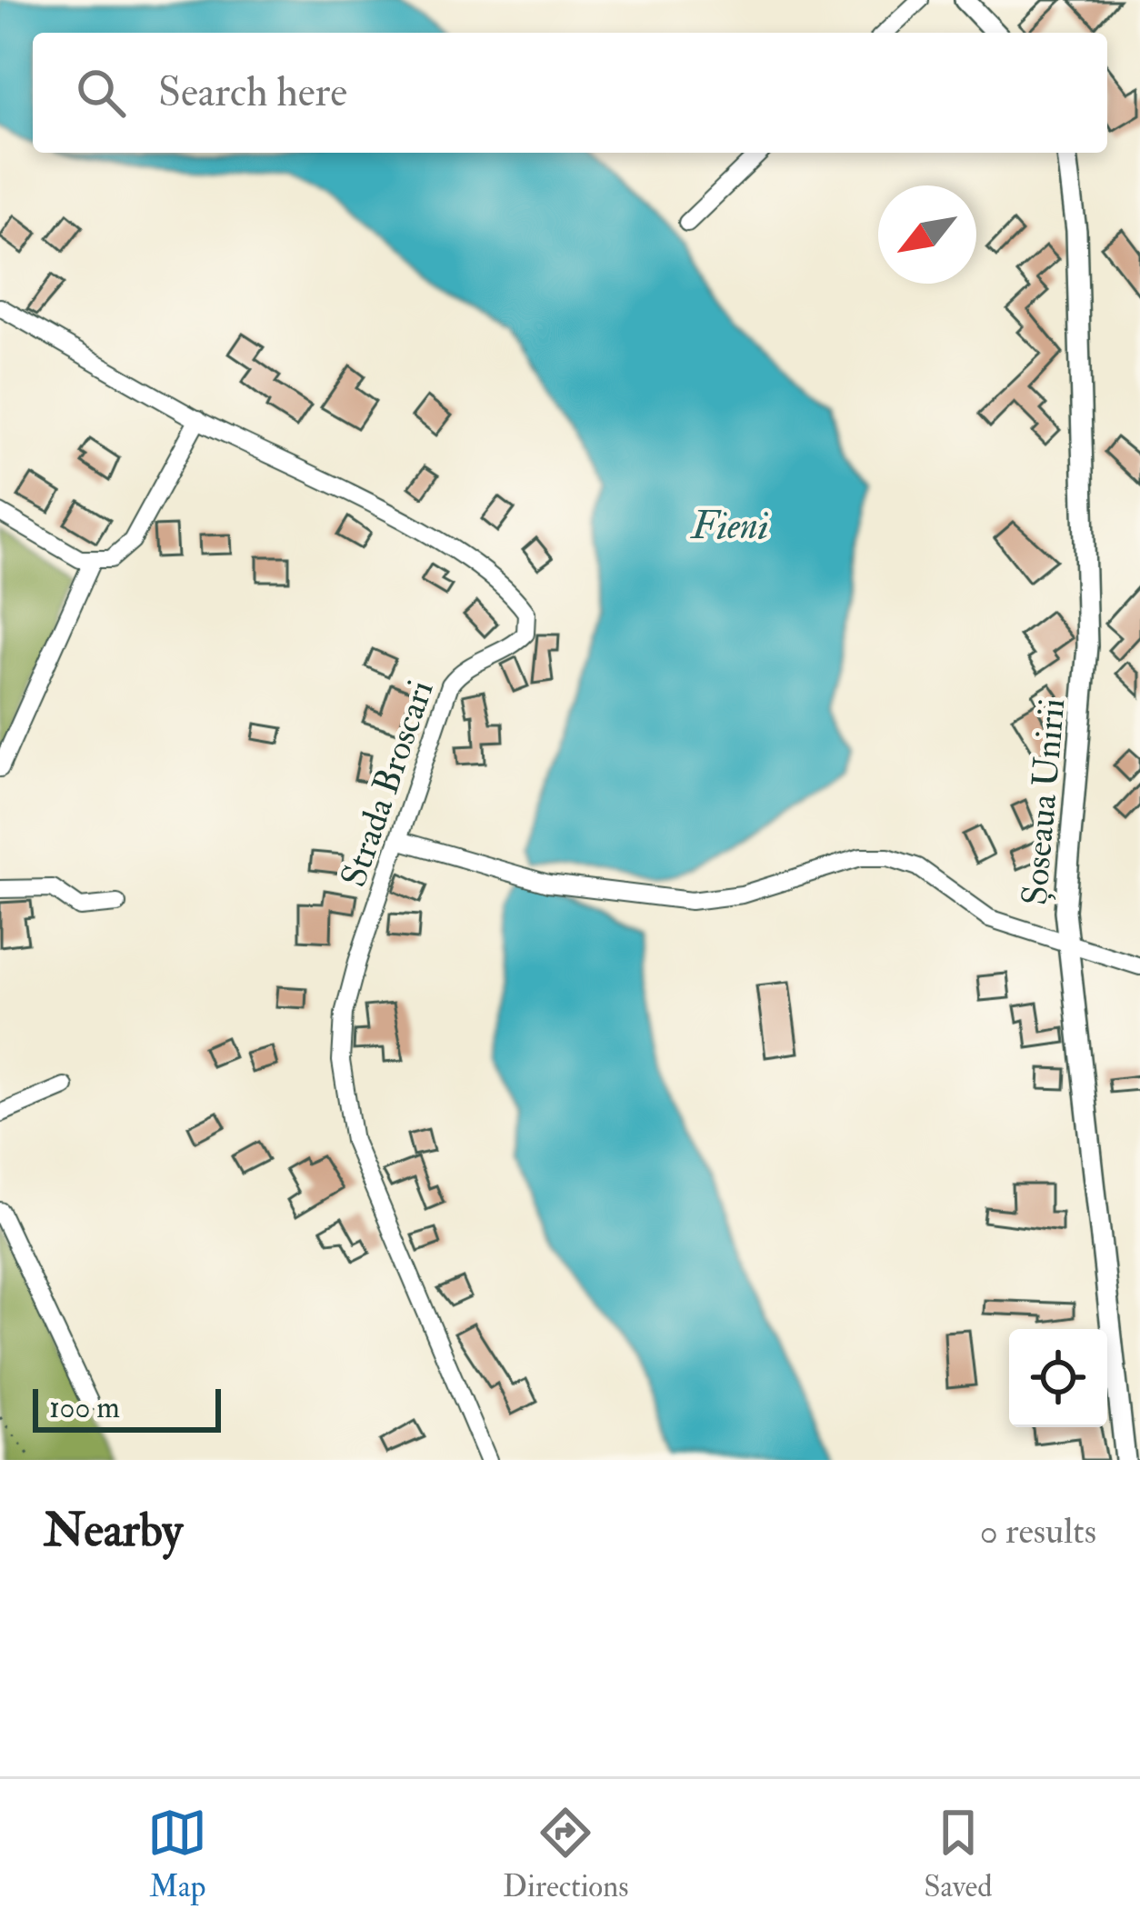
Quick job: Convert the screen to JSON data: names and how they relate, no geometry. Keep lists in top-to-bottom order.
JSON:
{
  "streets": {
    "main road": ["Șoseaua Unirii"],
    "street": ["Strada Broscari"]
  },
  "water": ["Fieni"],
  "scale_bar": "100 m",
  "north": "bottom left",
  "page": {
    "search": "Search here",
    "scale": "100 m",
    "heading": ["Nearby", "0 results"],
    "nav": ["Map", "Directions", "Saved"]
  }
}
